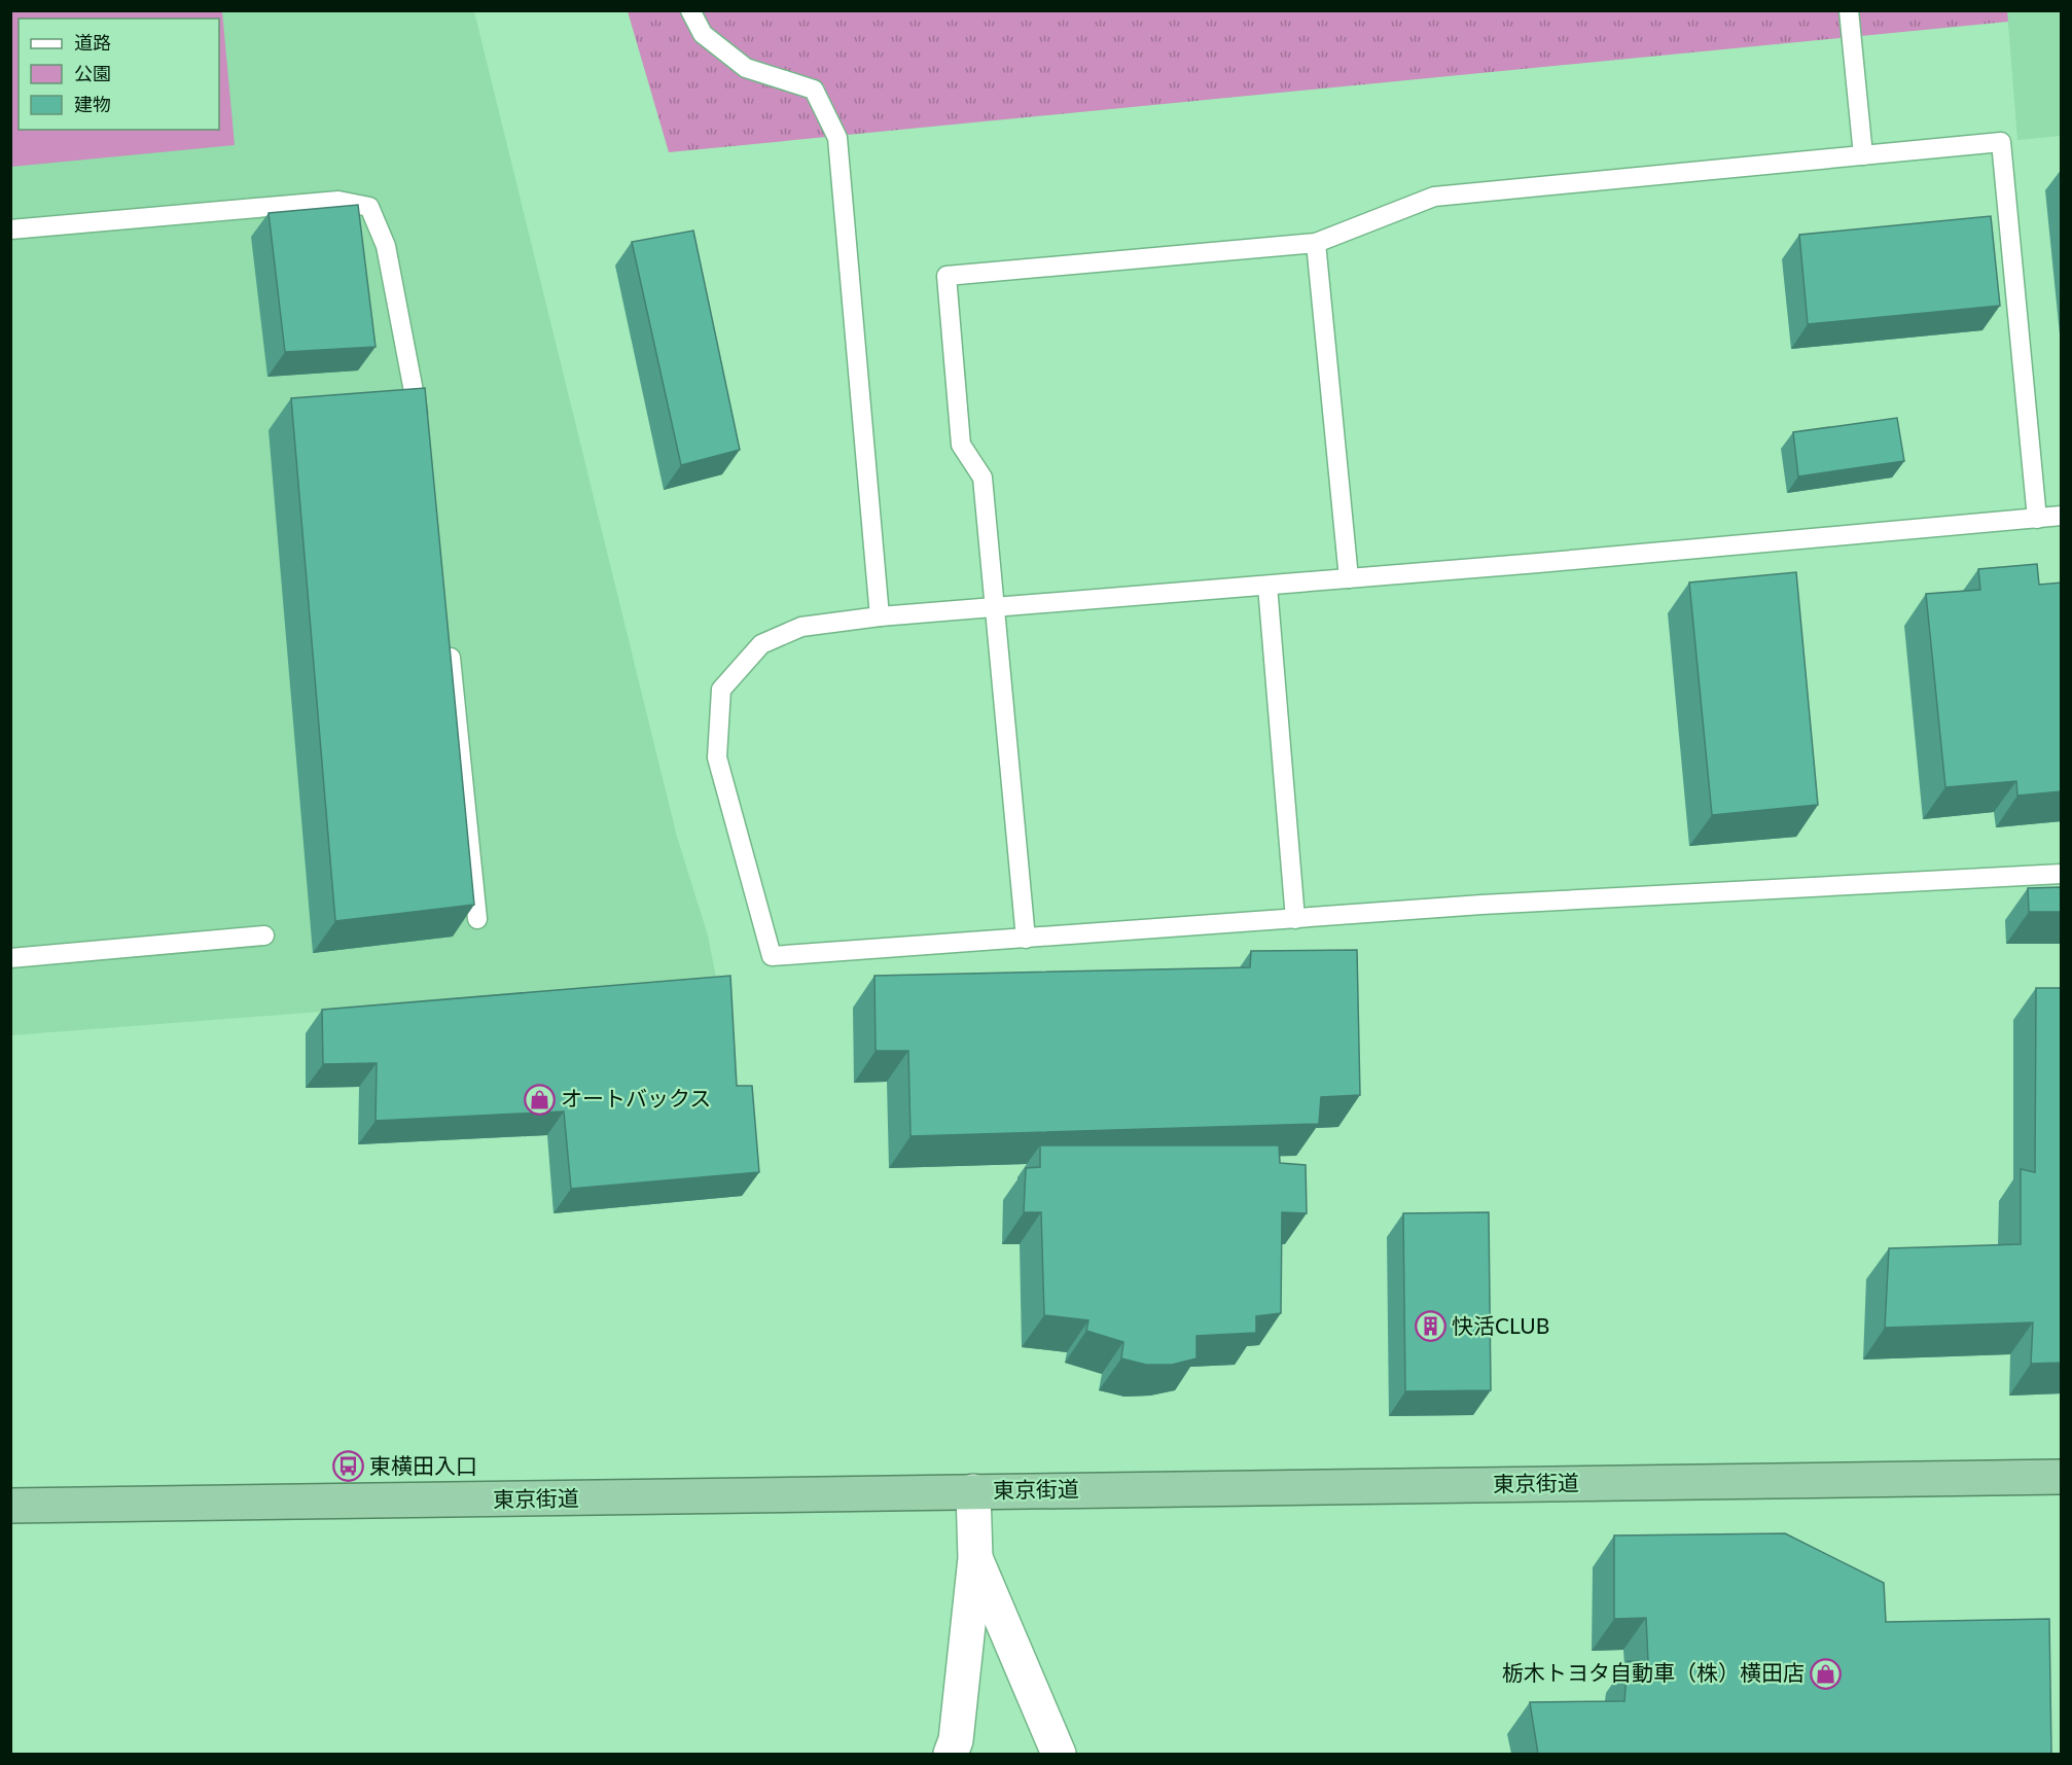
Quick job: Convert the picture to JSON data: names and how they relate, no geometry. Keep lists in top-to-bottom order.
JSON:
{
  "streets": {
    "highway": ["東京街道"]
  },
  "places": {
    "shop": ["オートバックス", "栃木トヨタ自動車（株）横田店"],
    "building": ["快活CLUB"],
    "bus stop": ["東横田入口"]
  },
  "legend": ["道路", "公園", "建物"]
}
